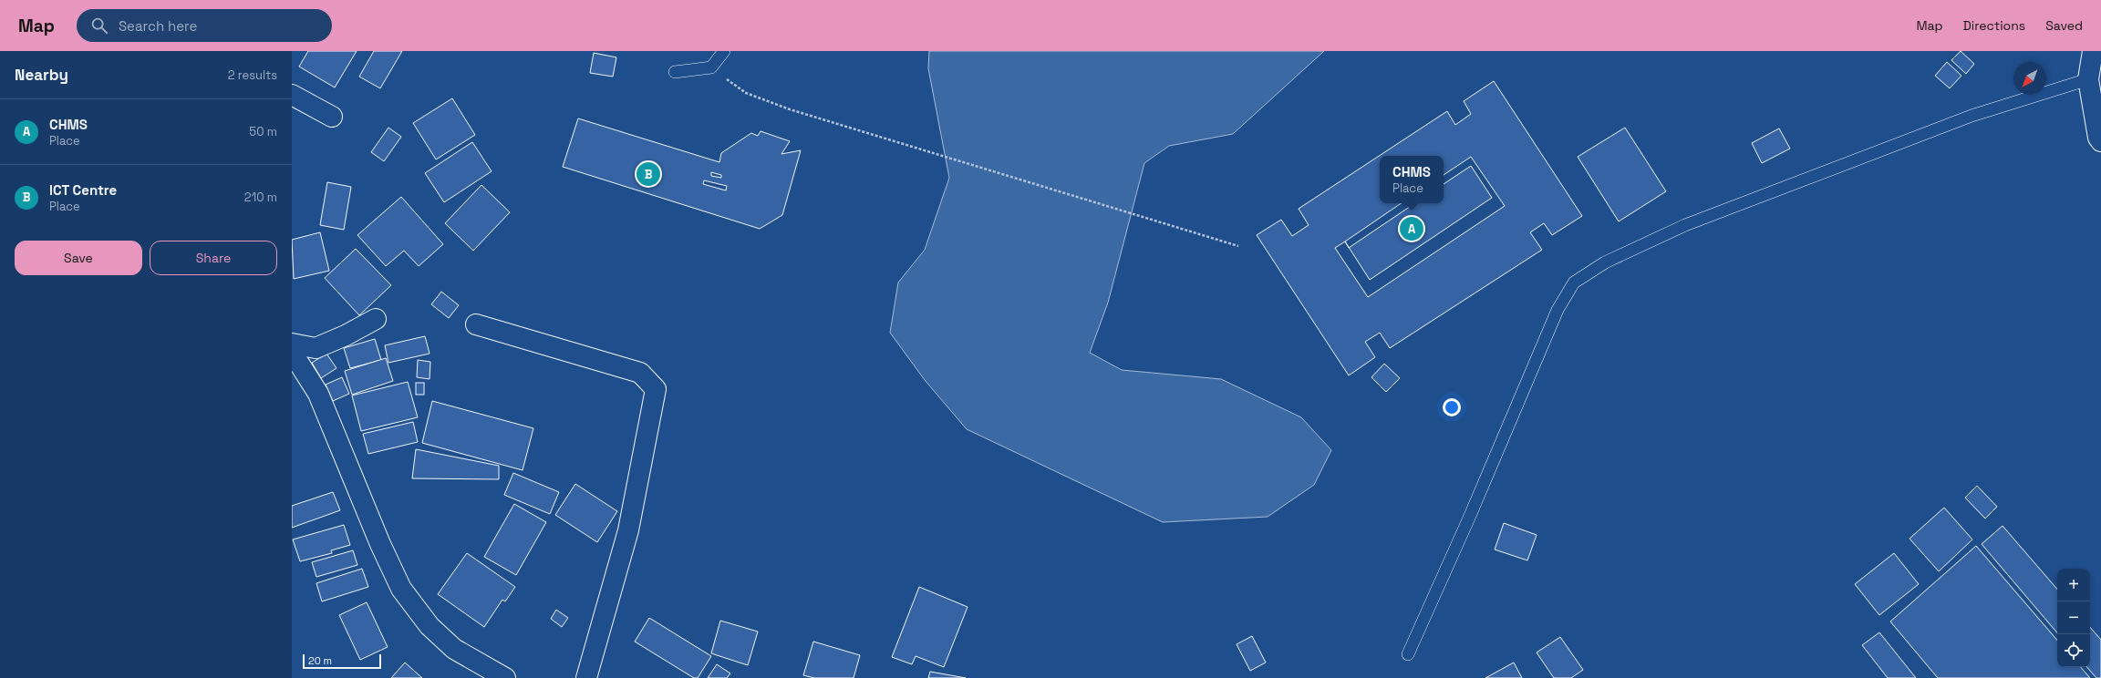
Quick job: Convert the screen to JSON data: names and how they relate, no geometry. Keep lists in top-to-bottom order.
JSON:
{
  "scale_bar": "20 m",
  "north": "bottom left",
  "page": {
    "header": "Map",
    "search": "Search here",
    "nav": ["Map", "Directions", "Saved"],
    "heading": ["Nearby", "2 results"],
    "list": [
      {
        "mark": "A",
        "name": "CHMS",
        "note": "Place",
        "value": "50 m"
      },
      {
        "mark": "B",
        "name": "ICT Centre",
        "note": "Place",
        "value": "210 m"
      }
    ],
    "popup": ["CHMS", "Place"],
    "pins": ["B", "A"],
    "buttons": ["Save", "Share"],
    "map_buttons": ["+", "−"],
    "scale": "20 m"
  }
}
